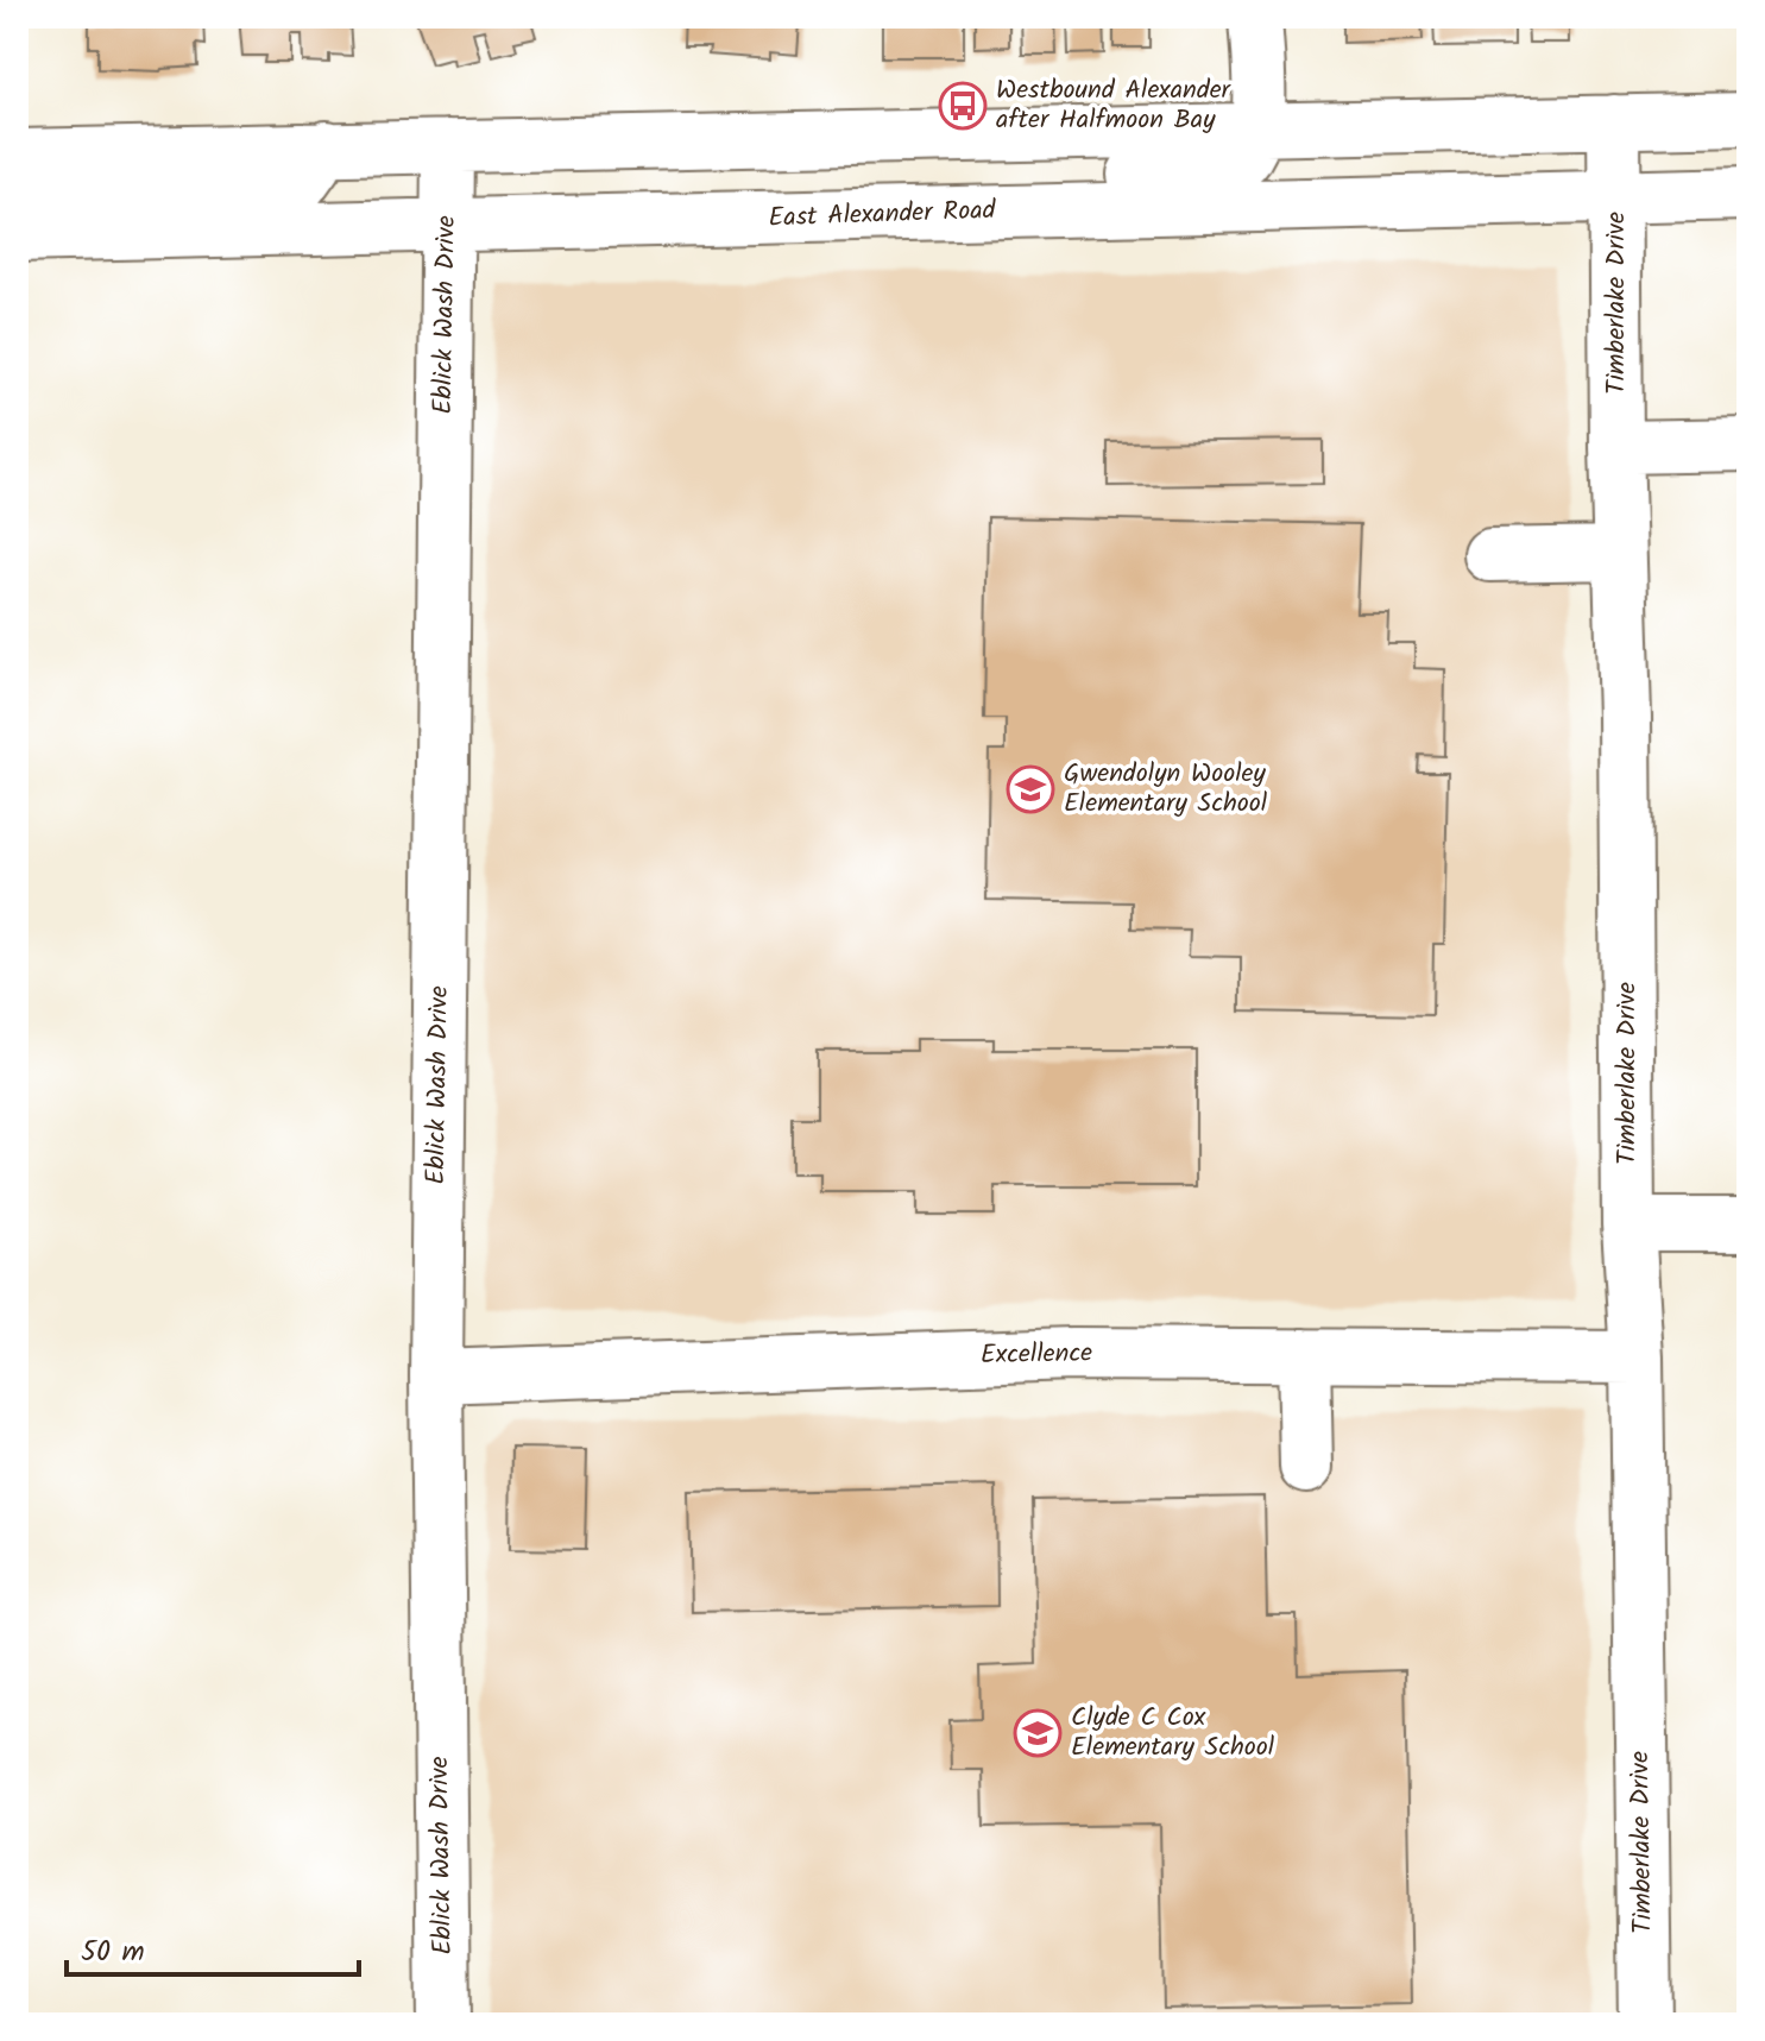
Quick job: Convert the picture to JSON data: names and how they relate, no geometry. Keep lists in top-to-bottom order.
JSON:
{
  "streets": {
    "street": [
      "East Alexander Road",
      "Timberlake Drive",
      "Eblick Wash Drive",
      "Excellence"
    ]
  },
  "crossings": [
    ["East Alexander Road", "Timberlake Drive"],
    ["East Alexander Road", "Eblick Wash Drive"],
    ["Timberlake Drive", "Excellence"],
    ["Eblick Wash Drive", "Excellence"]
  ],
  "places": {
    "bus stop": ["Westbound Alexander after Halfmoon Bay"],
    "school or university": ["Gwendolyn Wooley Elementary School", "Clyde C Cox Elementary School"]
  },
  "scale_bar": "50 m"
}
